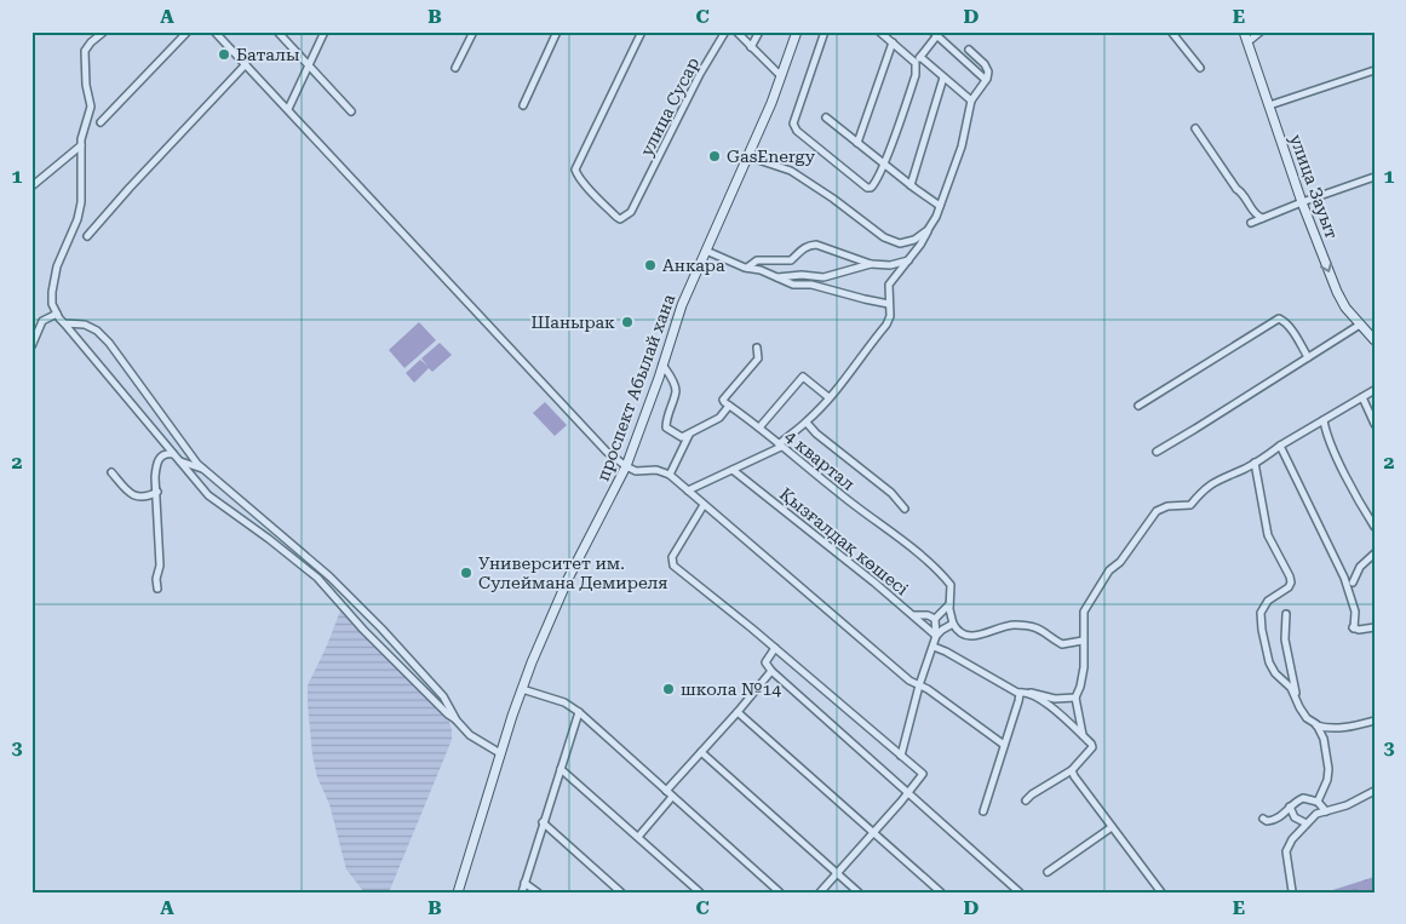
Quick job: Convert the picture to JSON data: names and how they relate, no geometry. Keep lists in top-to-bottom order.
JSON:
{
  "streets": {
    "main road": ["улица Зауыт", "проспект Абылай хана"],
    "street": ["улица Сусар", "4 квартал", "Қызғалдақ көшесі"]
  },
  "one_way": ["улица Зауыт"],
  "places": [
    "Баталы",
    "GasEnergy",
    "Анкара",
    "Шанырак",
    "Университет им. Сулеймана Демиреля",
    "школа №14"
  ],
  "grid": {
    "columns": [
      "A",
      "B",
      "C",
      "D",
      "E"
    ],
    "rows": ["1", "2", "3"]
  }
}
